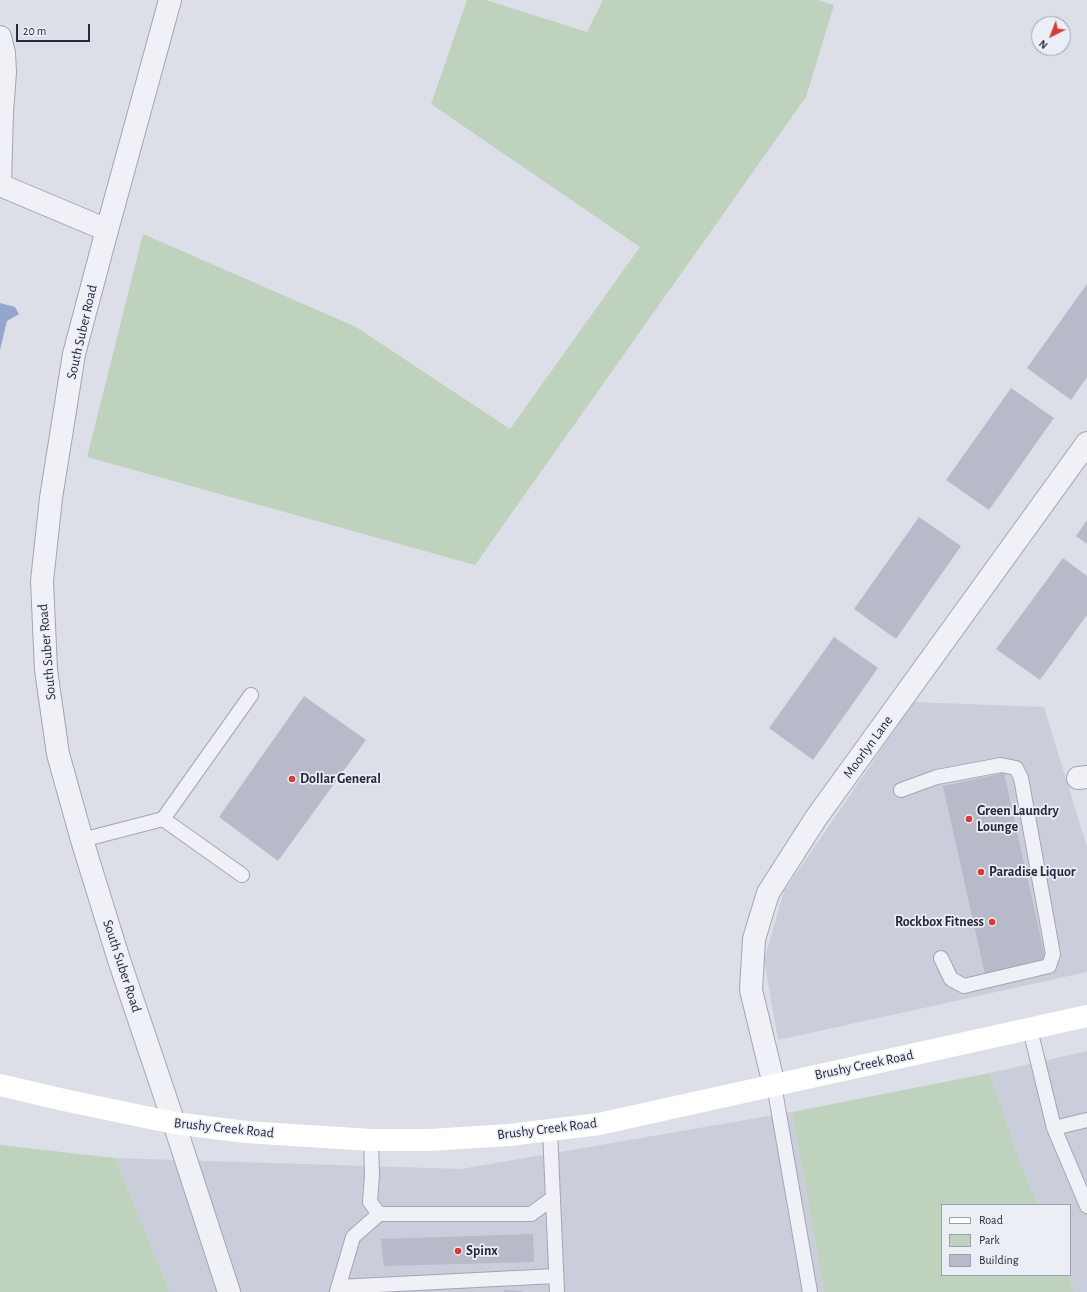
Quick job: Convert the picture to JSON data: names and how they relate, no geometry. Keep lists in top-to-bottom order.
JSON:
{
  "streets": {
    "main road": ["Brushy Creek Road"],
    "street": ["South Suber Road", "Moorlyn Lane"]
  },
  "crossings": [
    ["South Suber Road", "Brushy Creek Road"],
    ["Moorlyn Lane", "Brushy Creek Road"]
  ],
  "places": [
    "Dollar General",
    "Green Laundry Lounge",
    "Paradise Liquor",
    "Rockbox Fitness",
    "Spinx"
  ],
  "legend": ["Road", "Park", "Building"],
  "scale_bar": "20 m",
  "north": "bottom left"
}
